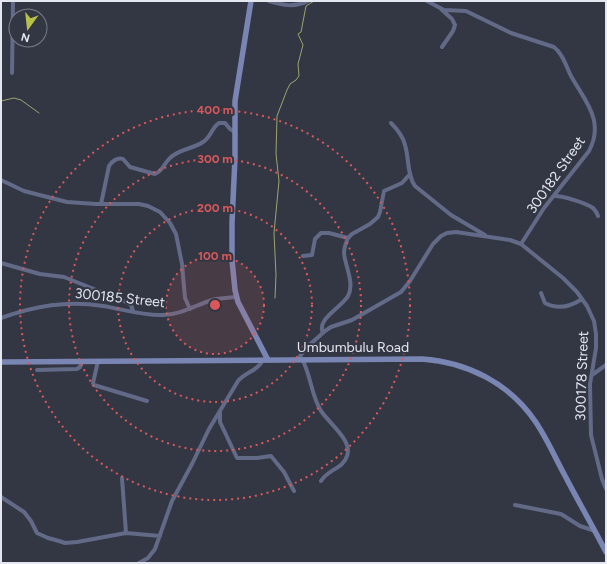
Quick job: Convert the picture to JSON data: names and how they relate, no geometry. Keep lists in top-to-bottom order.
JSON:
{
  "streets": {
    "main road": ["Umbumbulu Road"],
    "street": ["300182 Street", "300185 Street", "300178 Street"]
  },
  "crossings": [
    ["300182 Street", "300178 Street"]
  ],
  "north": "bottom",
  "rings": [
    "400 m",
    "300 m",
    "200 m",
    "100 m"
  ]
}
